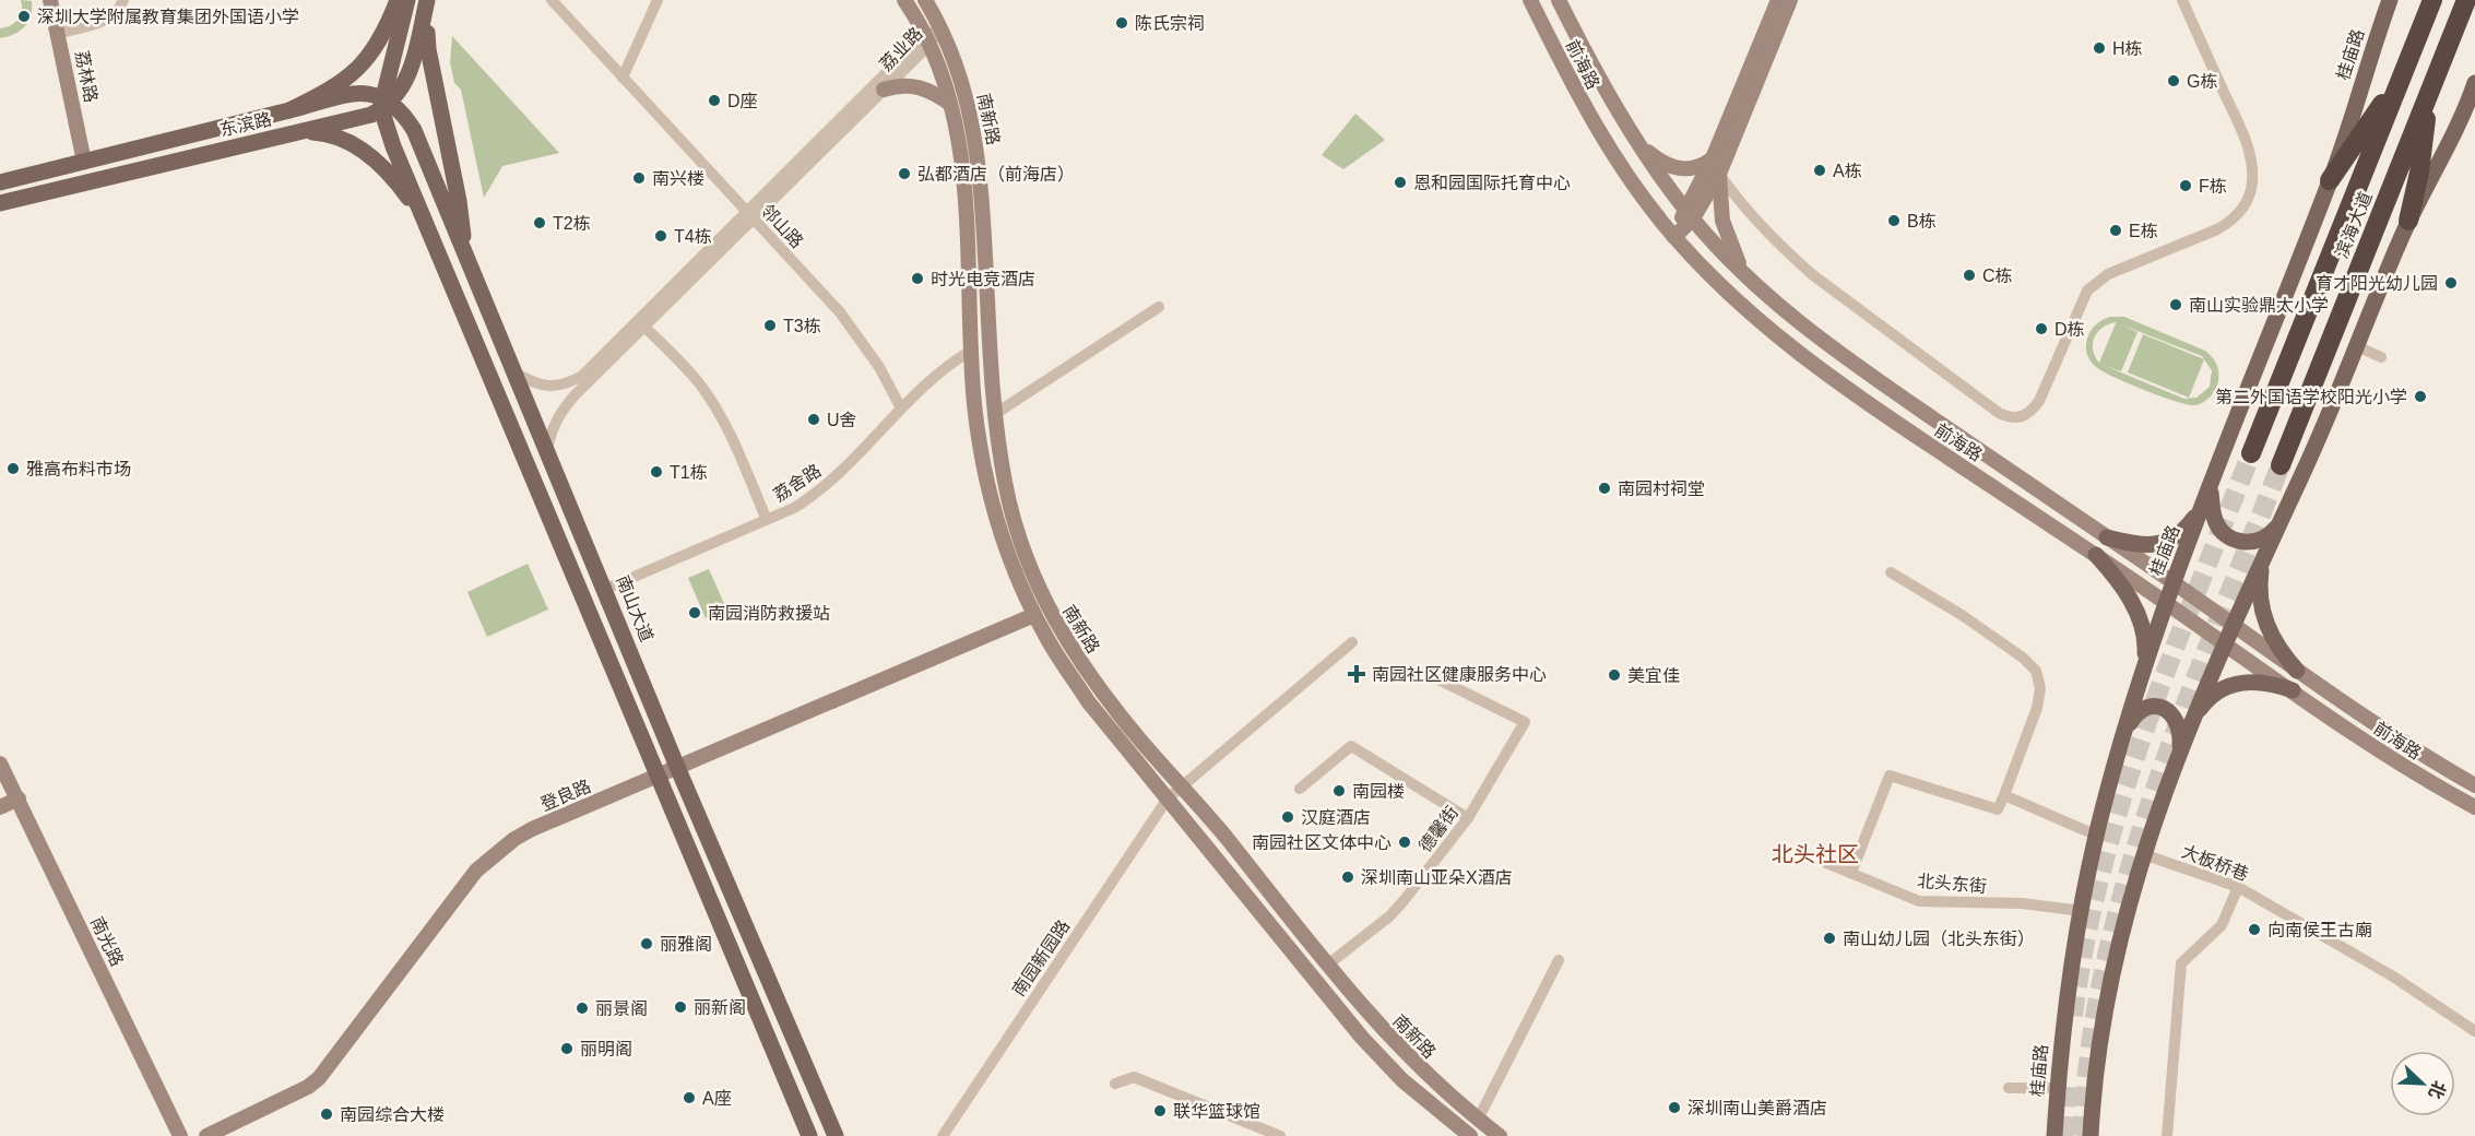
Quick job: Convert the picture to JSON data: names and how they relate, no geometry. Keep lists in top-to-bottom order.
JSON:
{
  "streets": {
    "highway": ["滨海大道"],
    "main road": [
      "桂庙路",
      "前海路",
      "荔林路",
      "南新路",
      "东滨路",
      "南山大道",
      "登良路",
      "南光路"
    ],
    "street": [
      "荔业路",
      "邻山路",
      "荔舍路",
      "德馨街",
      "大板桥巷",
      "北头东街",
      "南园新园路"
    ]
  },
  "crossings": [
    ["荔业路", "南新路"],
    ["荔业路", "邻山路"],
    ["荔业路", "南山大道"],
    ["桂庙路", "前海路"],
    ["桂庙路", "北头东街"],
    ["荔林路", "东滨路"],
    ["南新路", "荔舍路"],
    ["南新路", "登良路"],
    ["南新路", "德馨街"],
    ["南新路", "南园新园路"],
    ["东滨路", "南山大道"],
    ["邻山路", "荔舍路"],
    ["荔舍路", "南山大道"],
    ["南山大道", "登良路"]
  ],
  "districts": ["北头社区"],
  "places": {
    "other": [
      "深圳大学附属教育集团外国语小学",
      "陈氏宗祠",
      "H栋",
      "G栋",
      "D座",
      "A栋",
      "弘都酒店（前海店）",
      "南兴楼",
      "恩和园国际托育中心",
      "F栋",
      "B栋",
      "T2栋",
      "E栋",
      "T4栋",
      "C栋",
      "时光电竞酒店",
      "育才阳光幼儿园",
      "南山实验鼎太小学",
      "T3栋",
      "D栋",
      "第二外国语学校阳光小学",
      "U舍",
      "雅高布料市场",
      "T1栋",
      "南园村祠堂",
      "南园消防救援站",
      "美宜佳",
      "南园楼",
      "汉庭酒店",
      "南园社区文体中心",
      "深圳南山亚朵X酒店",
      "向南侯王古廟",
      "南山幼儿园（北头东街）",
      "丽雅阁",
      "丽新阁",
      "丽景阁",
      "丽明阁",
      "A座",
      "深圳南山美爵酒店",
      "联华篮球馆",
      "南园综合大楼"
    ],
    "health": ["南园社区健康服务中心"]
  },
  "north": "bottom right"
}
